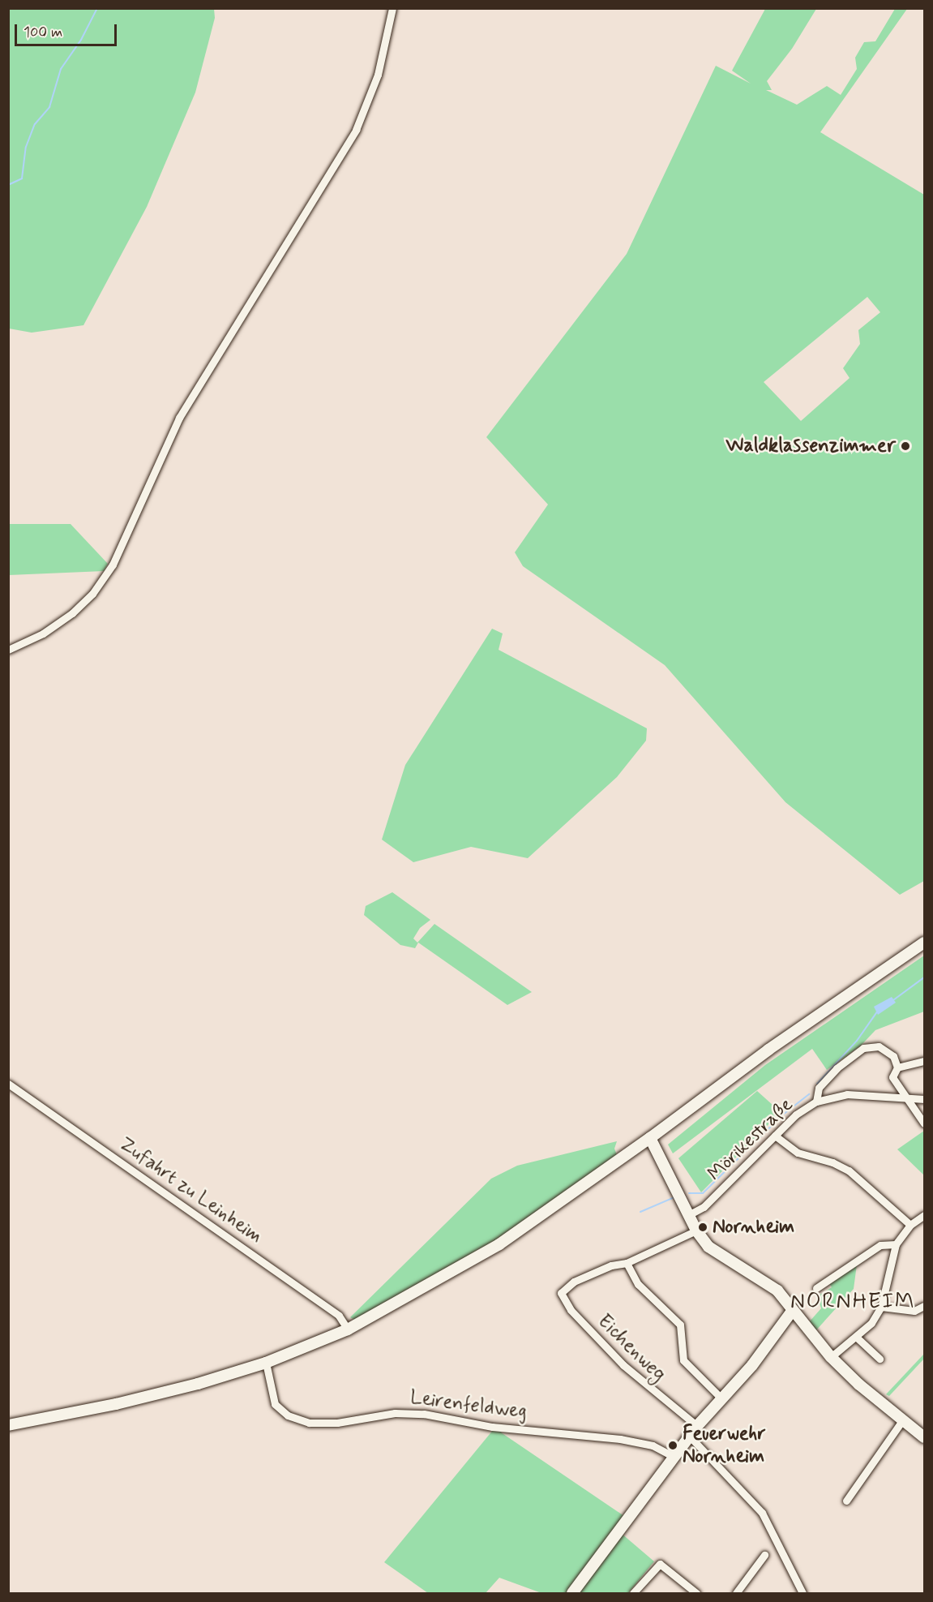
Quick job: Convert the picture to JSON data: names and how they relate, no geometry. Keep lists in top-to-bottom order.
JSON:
{
  "streets": {
    "street": [
      "Mörikestraße",
      "Zufahrt zu Leinheim",
      "Eichenweg",
      "Leirenfeldweg"
    ]
  },
  "districts": ["NORNHEIM"],
  "places": ["Waldklassenzimmer", "Nornheim", "Feuerwehr Nornheim"],
  "scale_bar": "100 m"
}
